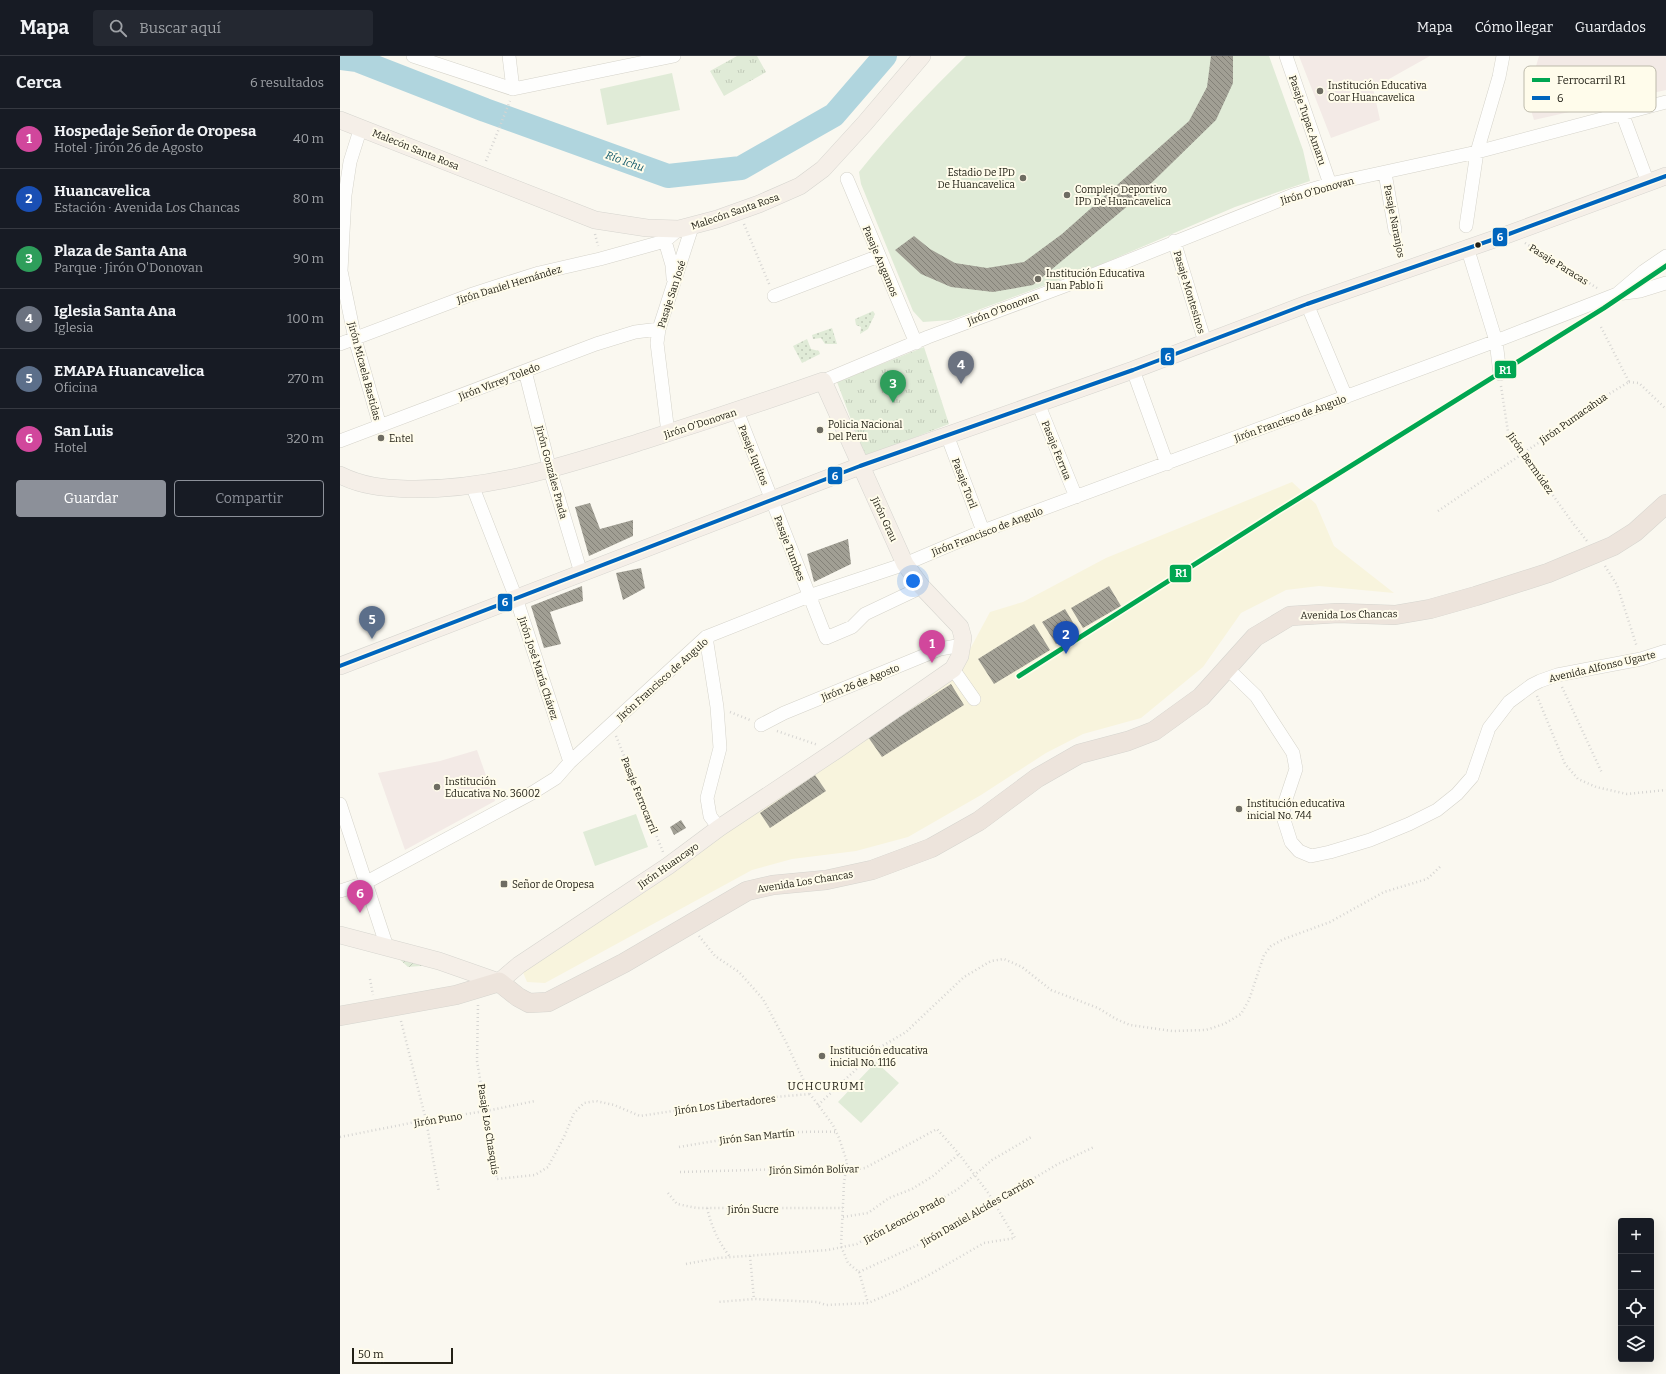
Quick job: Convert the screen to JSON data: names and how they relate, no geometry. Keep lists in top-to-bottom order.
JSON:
{
  "streets": {
    "highway": ["Avenida Los Chancas"],
    "main road": [
      "Malecón Santa Rosa",
      "Jirón O'Donovan",
      "Jirón Grau",
      "Jirón Huancayo"
    ],
    "street": [
      "Pasaje Tupac Amaru",
      "Pasaje Naranjos",
      "Pasaje Angamos",
      "Jirón Daniel Hernández",
      "Pasaje Montesinos",
      "Pasaje San José",
      "Jirón Micaela Bastidas",
      "Jirón Virrey Toledo",
      "Jirón Francisco de Angulo",
      "Pasaje Ferrua",
      "Pasaje Iquitos",
      "Jirón Gonzáles Prada",
      "Pasaje Toril",
      "Pasaje Tumbes",
      "Avenida Alfonso Ugarte",
      "Jirón José María Chávez",
      "Jirón 26 de Agosto"
    ],
    "path": [
      "Pasaje Paracas",
      "Jirón Pumacahua",
      "Jirón Bermúdez",
      "Pasaje Ferrocarril",
      "Jirón Los Libertadores",
      "Jirón Puno",
      "Pasaje Los Chasquis",
      "Jirón San Martín",
      "Jirón Simón Bolívar",
      "Jirón Sucre",
      "Jirón Daniel Alcides Carrión",
      "Jirón Leoncio Prado"
    ]
  },
  "crossings": [
    ["Pasaje Tupac Amaru", "Jirón O'Donovan"],
    ["Malecón Santa Rosa", "Jirón Daniel Hernández"],
    ["Malecón Santa Rosa", "Pasaje San José"],
    ["Malecón Santa Rosa", "Jirón Micaela Bastidas"],
    ["Jirón O'Donovan", "Pasaje Naranjos"],
    ["Jirón O'Donovan", "Pasaje Angamos"],
    ["Jirón O'Donovan", "Pasaje Montesinos"],
    ["Jirón O'Donovan", "Pasaje San José"],
    ["Jirón O'Donovan", "Pasaje Iquitos"],
    ["Jirón O'Donovan", "Jirón Gonzáles Prada"],
    ["Jirón O'Donovan", "Jirón Grau"],
    ["Jirón O'Donovan", "Jirón José María Chávez"],
    ["Pasaje Paracas", "Jirón Francisco de Angulo"],
    ["Jirón Daniel Hernández", "Pasaje San José"],
    ["Jirón Daniel Hernández", "Jirón Micaela Bastidas"],
    ["Pasaje San José", "Jirón Virrey Toledo"],
    ["Jirón Micaela Bastidas", "Jirón Virrey Toledo"],
    ["Jirón Virrey Toledo", "Jirón Gonzáles Prada"],
    ["Jirón Francisco de Angulo", "Pasaje Ferrua"],
    ["Jirón Francisco de Angulo", "Pasaje Toril"],
    ["Jirón Francisco de Angulo", "Jirón Grau"],
    ["Jirón Francisco de Angulo", "Pasaje Tumbes"],
    ["Jirón Francisco de Angulo", "Jirón José María Chávez"],
    ["Jirón Francisco de Angulo", "Pasaje Ferrocarril"],
    ["Jirón Pumacahua", "Jirón Bermúdez"],
    ["Pasaje Iquitos", "Pasaje Tumbes"],
    ["Jirón Bermúdez", "Avenida Los Chancas"],
    ["Jirón Bermúdez", "Avenida Alfonso Ugarte"],
    ["Jirón Grau", "Pasaje Tumbes"],
    ["Jirón Grau", "Jirón 26 de Agosto"],
    ["Avenida Los Chancas", "Avenida Alfonso Ugarte"],
    ["Avenida Los Chancas", "Jirón Huancayo"],
    ["Pasaje Ferrocarril", "Jirón Huancayo"],
    ["Jirón Los Libertadores", "Pasaje Los Chasquis"],
    ["Jirón Puno", "Pasaje Los Chasquis"]
  ],
  "districts": ["UCHCURUMI"],
  "water": ["Río Ichu"],
  "places": {
    "other": [
      "Institución Educativa Coar Huancavelica",
      "Estadio De IPD De Huancavelica",
      "Complejo Deportivo IPD De Huancavelica",
      "Institución Educativa Juan Pablo Ii",
      "Policia Nacional Del Peru",
      "Entel",
      "Institución Educativa No. 36002",
      "Institución educativa inicial No. 744",
      "Institución educativa inicial No. 1116"
    ],
    "transit": ["Señor de Oropesa"]
  },
  "lines": ["transit line 6", "rail line R1"],
  "legend": ["Ferrocarril R1", "6"],
  "scale_bar": "50 m",
  "page": {
    "header": "Mapa",
    "search": "Buscar aquí",
    "nav": ["Mapa", "Cómo llegar", "Guardados"],
    "heading": ["Cerca", "6 resultados"],
    "list": [
      {
        "mark": "1",
        "name": "Hospedaje Señor de Oropesa",
        "note": "Hotel · Jirón 26 de Agosto",
        "value": "40 m"
      },
      {
        "mark": "2",
        "name": "Huancavelica",
        "note": "Estación · Avenida Los Chancas",
        "value": "80 m"
      },
      {
        "mark": "3",
        "name": "Plaza de Santa Ana",
        "note": "Parque · Jirón O'Donovan",
        "value": "90 m"
      },
      {
        "mark": "4",
        "name": "Iglesia Santa Ana",
        "note": "Iglesia",
        "value": "100 m"
      },
      {
        "mark": "5",
        "name": "EMAPA Huancavelica",
        "note": "Oficina",
        "value": "270 m"
      },
      {
        "mark": "6",
        "name": "San Luis",
        "note": "Hotel",
        "value": "320 m"
      }
    ],
    "pins": [
      "4",
      "3",
      "5",
      "2",
      "1",
      "6"
    ],
    "buttons": ["Guardar", "Compartir"],
    "map_buttons": ["+", "−"],
    "scale": "50 m"
  }
}
